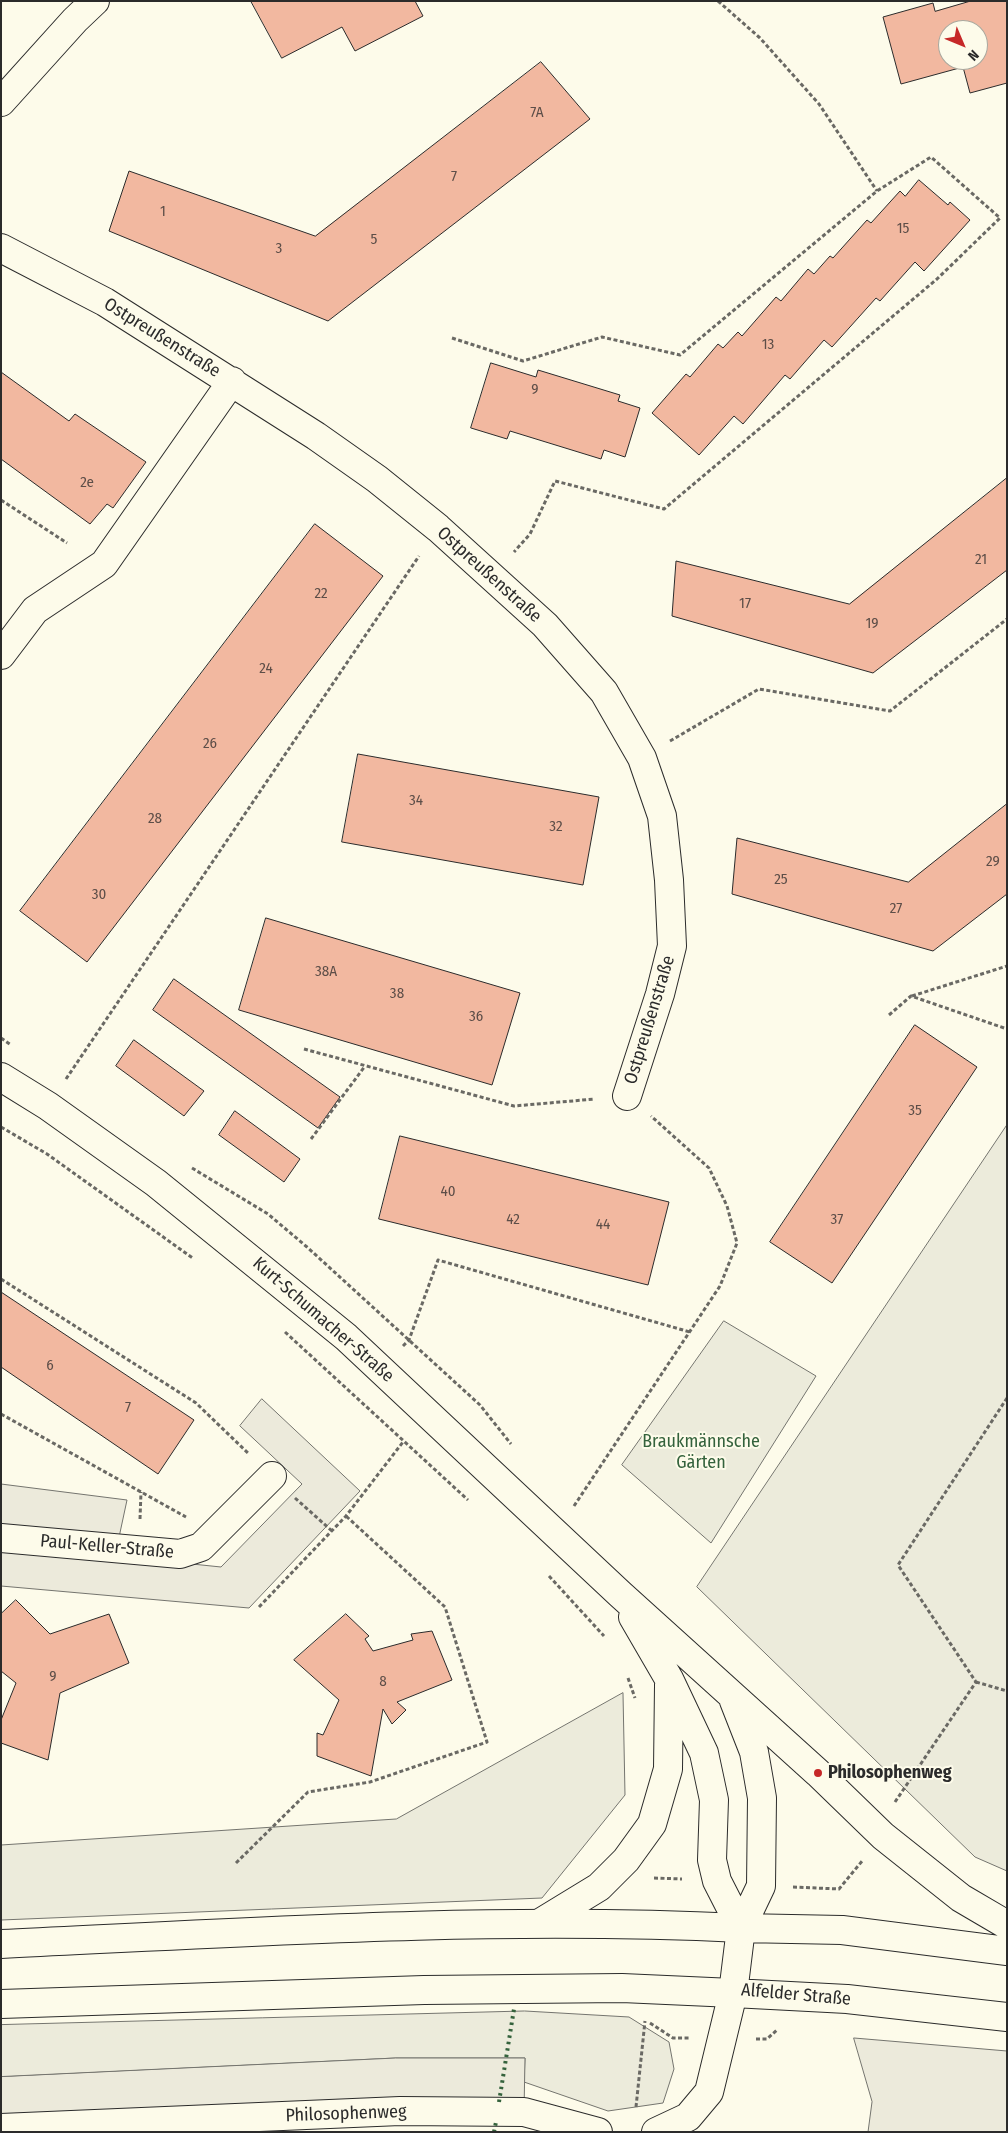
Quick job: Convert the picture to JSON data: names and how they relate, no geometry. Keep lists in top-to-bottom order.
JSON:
{
  "streets": {
    "main road": [
      "Ostpreußenstraße",
      "Kurt-Schumacher-Straße",
      "Paul-Keller-Straße",
      "Alfelder Straße",
      "Philosophenweg"
    ]
  },
  "crossings": [
    ["Kurt-Schumacher-Straße", "Alfelder Straße"]
  ],
  "parks": ["Braukmännsche Gärten"],
  "places": ["Philosophenweg"],
  "house_numbers": [
    "7A",
    "7",
    "1",
    "15",
    "5",
    "3",
    "13",
    "9",
    "2e",
    "21",
    "22",
    "17",
    "19",
    "24",
    "26",
    "34",
    "28",
    "32",
    "29",
    "25",
    "30",
    "27",
    "38A",
    "38",
    "36",
    "35",
    "40",
    "42",
    "37",
    "44",
    "6",
    "7",
    "9",
    "8"
  ],
  "north": "bottom right"
}
